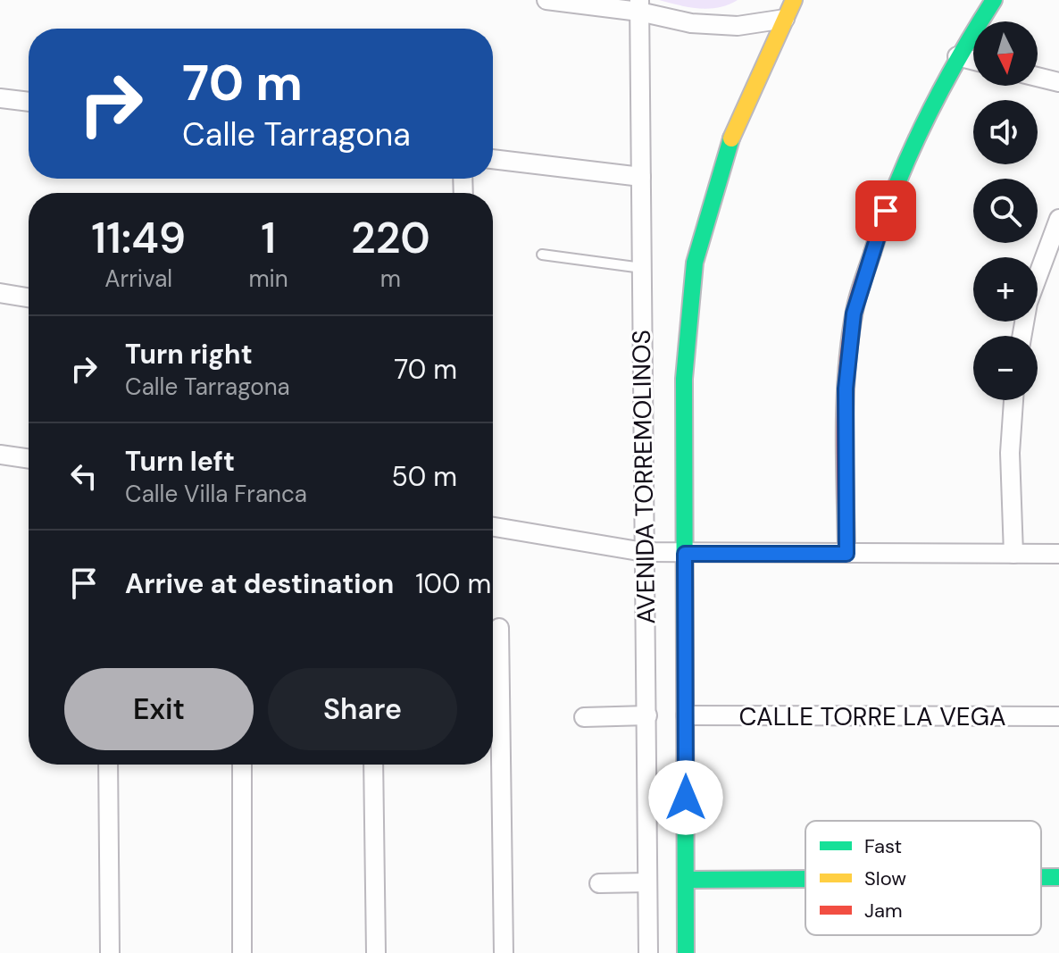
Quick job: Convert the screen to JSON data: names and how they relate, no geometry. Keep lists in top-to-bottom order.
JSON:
{
  "streets": {
    "street": ["AVENIDA TORREMOLINOS", "CALLE TORRE LA VEGA"]
  },
  "crossings": [
    ["AVENIDA TORREMOLINOS", "CALLE TORRE LA VEGA"]
  ],
  "legend": ["Fast", "Slow", "Jam"],
  "north": "bottom",
  "page": {
    "map_buttons": ["+", "−"],
    "turn": ["70 m", "Calle Tarragona"],
    "eta": [
      "11:49",
      "Arrival",
      "1",
      "min",
      "220",
      "m"
    ],
    "list": [
      {
        "name": "Turn right",
        "note": "Calle Tarragona",
        "value": "70 m"
      },
      {
        "name": "Turn left",
        "note": "Calle Villa Franca",
        "value": "50 m"
      },
      {
        "name": "Arrive at destination",
        "value": "100 m"
      }
    ],
    "buttons": ["Exit", "Share"]
  }
}
